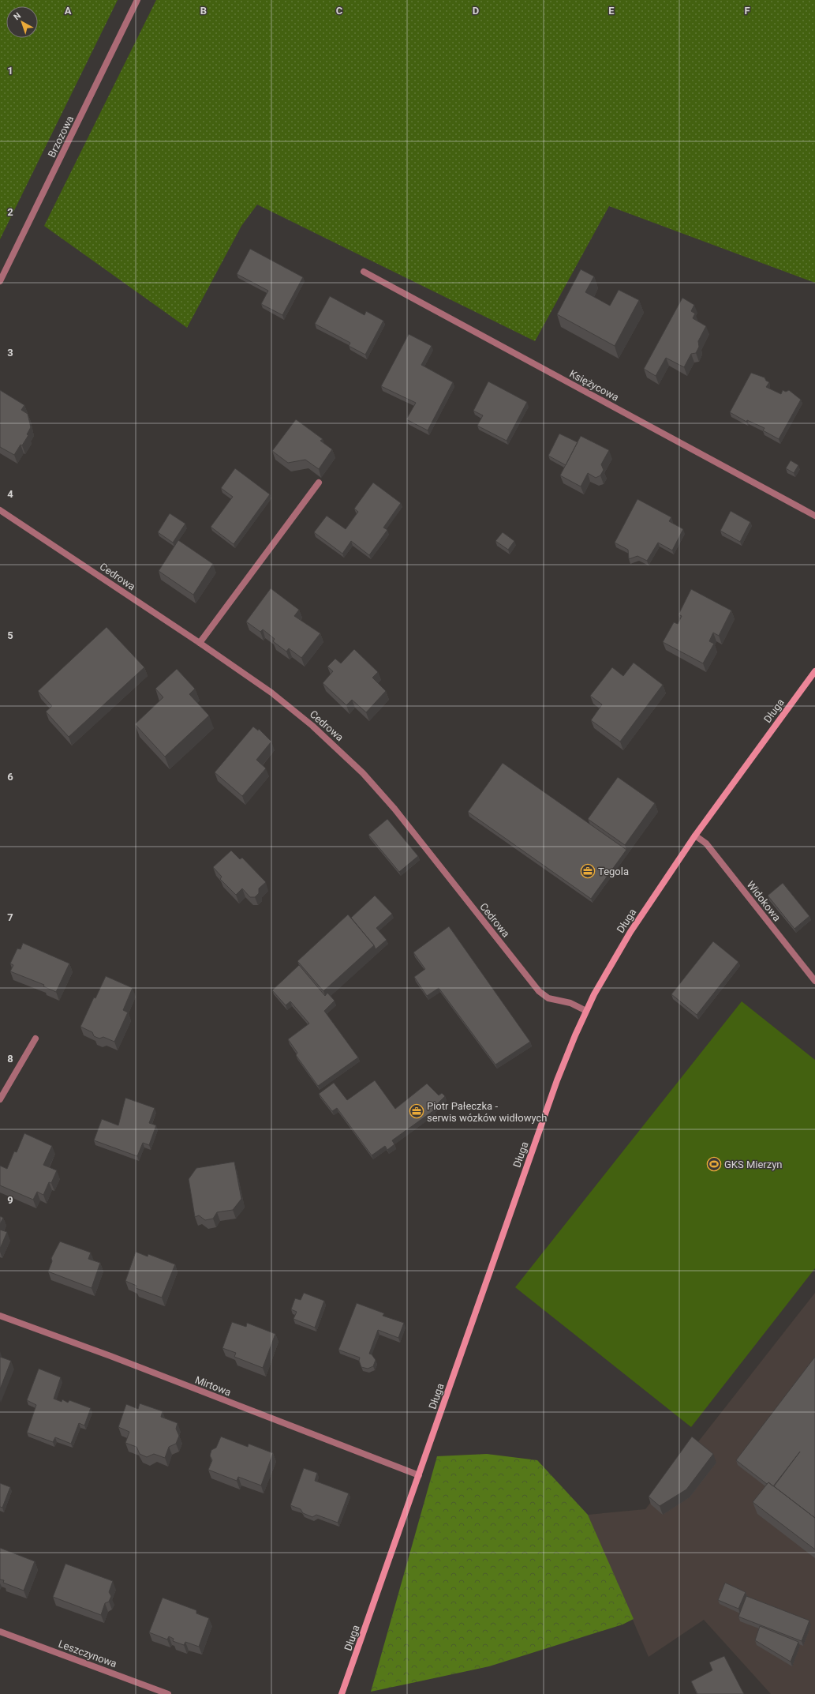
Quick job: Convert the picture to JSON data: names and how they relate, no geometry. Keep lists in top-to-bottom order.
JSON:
{
  "streets": {
    "street": [
      "Brzozowa",
      "Księżycowa",
      "Cedrowa",
      "Długa",
      "Widokowa",
      "Mirtowa",
      "Leszczynowa"
    ]
  },
  "crossings": [
    ["Cedrowa", "Długa"],
    ["Długa", "Widokowa"],
    ["Długa", "Mirtowa"]
  ],
  "places": {
    "office": ["Tegola", "Piotr Pałeczka - serwis wózków widłowych"],
    "sports": ["GKS Mierzyn"]
  },
  "north": "top left",
  "grid": {
    "columns": [
      "A",
      "B",
      "C",
      "D",
      "E",
      "F"
    ],
    "rows": [
      "1",
      "2",
      "3",
      "4",
      "5",
      "6",
      "7",
      "8",
      "9"
    ]
  }
}
